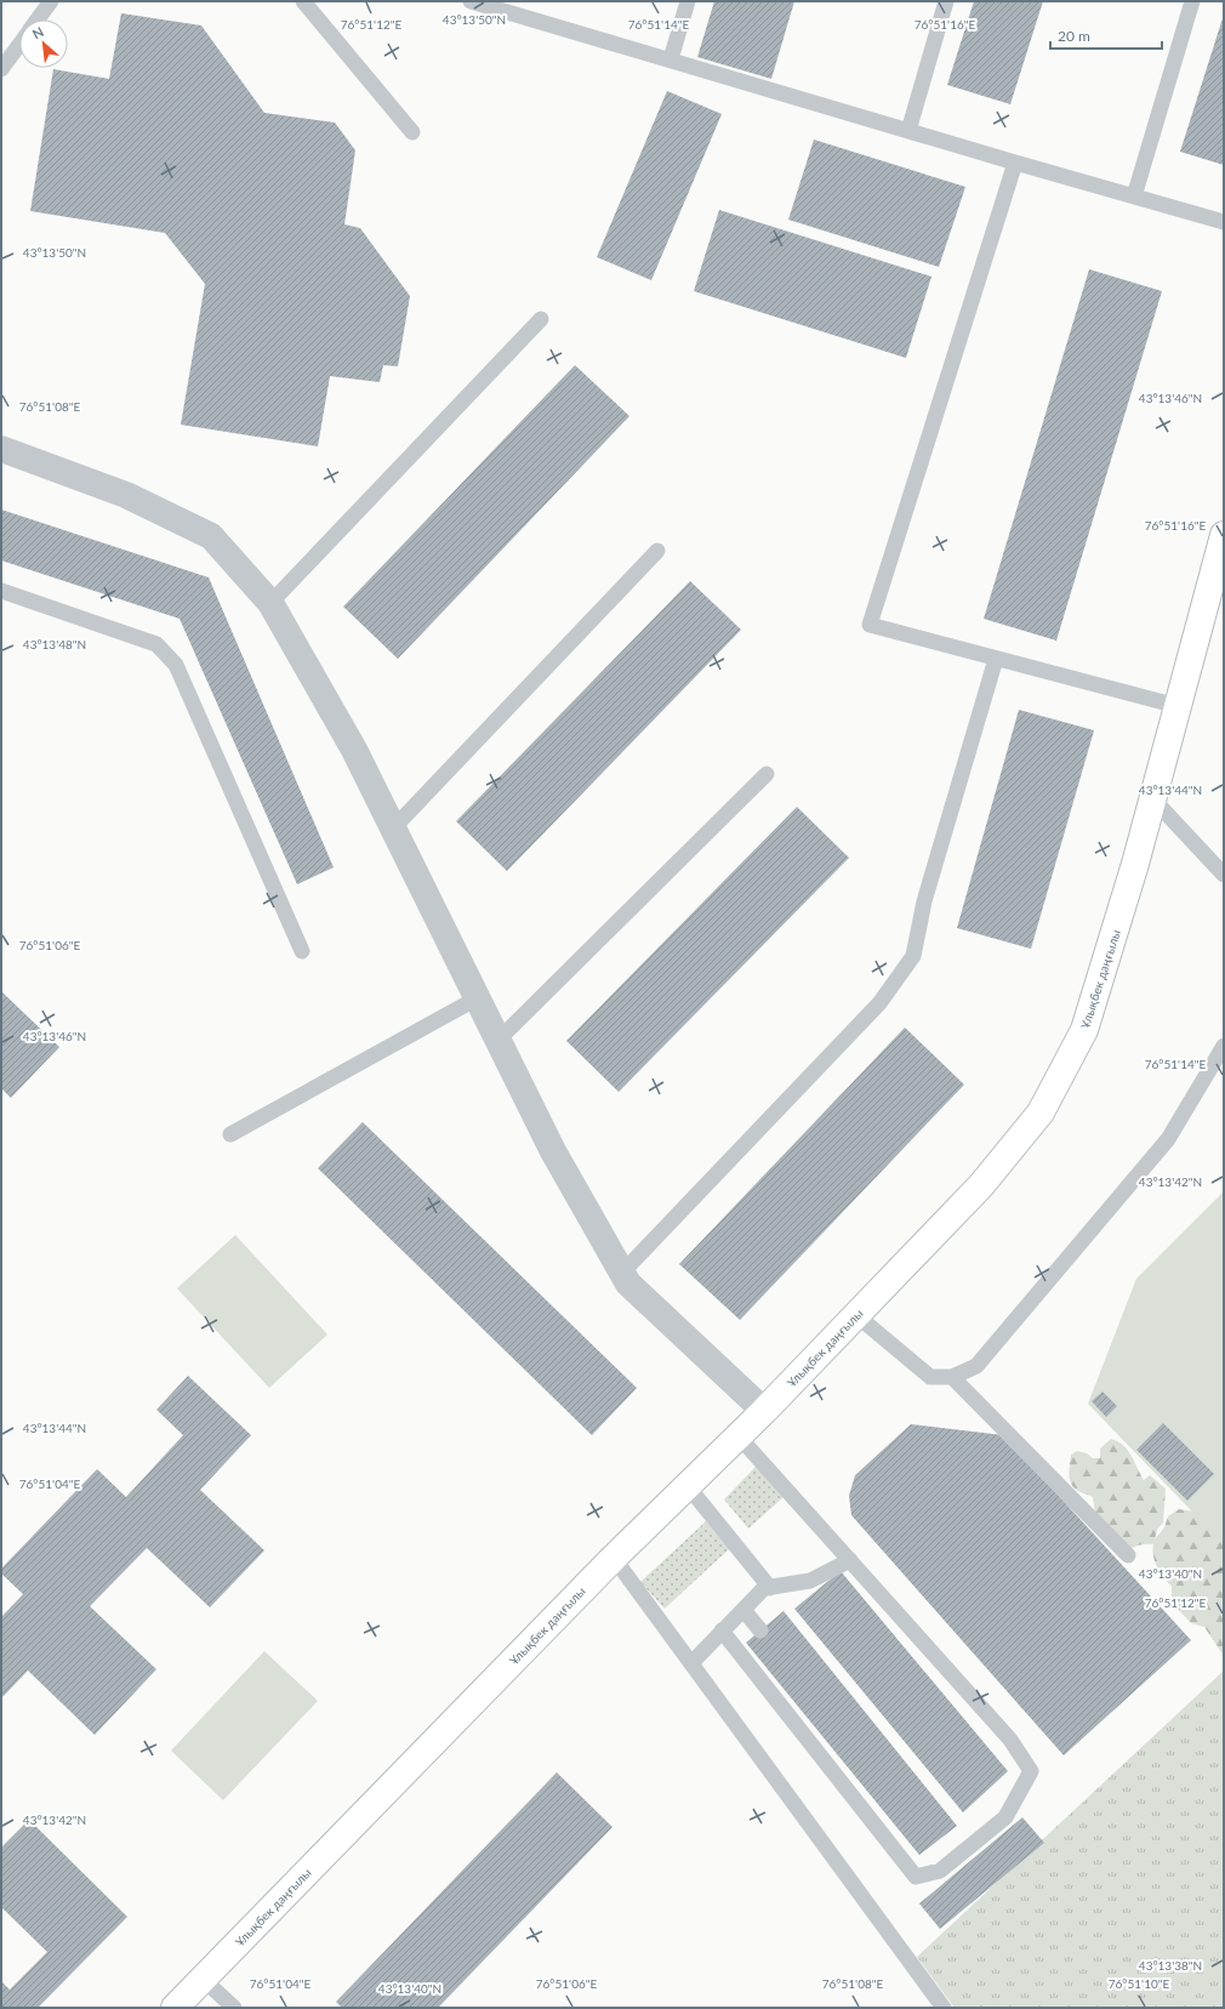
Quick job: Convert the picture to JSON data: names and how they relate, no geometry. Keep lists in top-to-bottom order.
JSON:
{
  "streets": {
    "street": ["Ұлықбек даңғылы"]
  },
  "scale_bar": "20 m",
  "north": "top left",
  "coordinates": [
    "43°13'50\"N",
    "76°51'12\"E",
    "76°51'14\"E",
    "76°51'16\"E",
    "43°13'46\"N",
    "76°51'08\"E",
    "43°13'48\"N",
    "43°13'44\"N",
    "76°51'06\"E",
    "43°13'42\"N",
    "76°51'04\"E",
    "43°13'40\"N",
    "43°13'38\"N",
    "76°51'10\"E"
  ]
}
